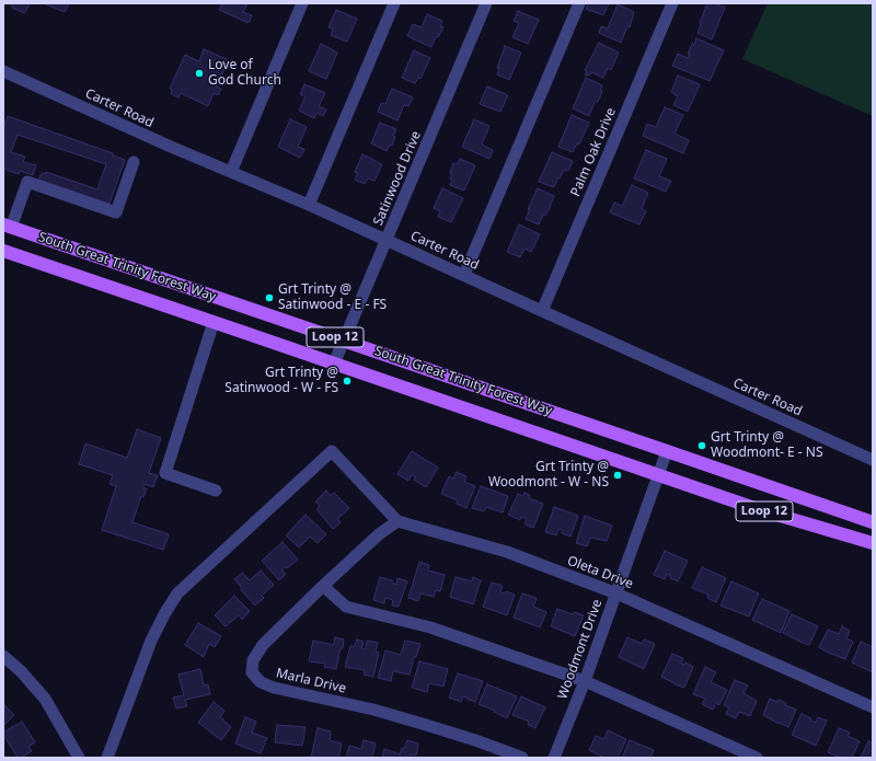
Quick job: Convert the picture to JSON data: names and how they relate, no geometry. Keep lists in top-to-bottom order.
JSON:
{
  "streets": {
    "main road": ["South Great Trinity Forest Way", "Loop 12"],
    "street": [
      "Carter Road",
      "Palm Oak Drive",
      "Satinwood Drive",
      "Oleta Drive",
      "Woodmont Drive",
      "Marla Drive"
    ]
  },
  "crossings": [
    ["Carter Road", "Palm Oak Drive"],
    ["Carter Road", "Satinwood Drive"],
    ["Satinwood Drive", "South Great Trinity Forest Way"],
    ["South Great Trinity Forest Way", "Woodmont Drive"],
    ["Oleta Drive", "Woodmont Drive"],
    ["Oleta Drive", "Marla Drive"]
  ],
  "places": [
    "Love of God Church",
    "Grt Trinty @ Satinwood - E - FS",
    "Grt Trinty @ Satinwood - W - FS",
    "Grt Trinty @ Woodmont- E - NS",
    "Grt Trinty @ Woodmont - W - NS"
  ]
}
